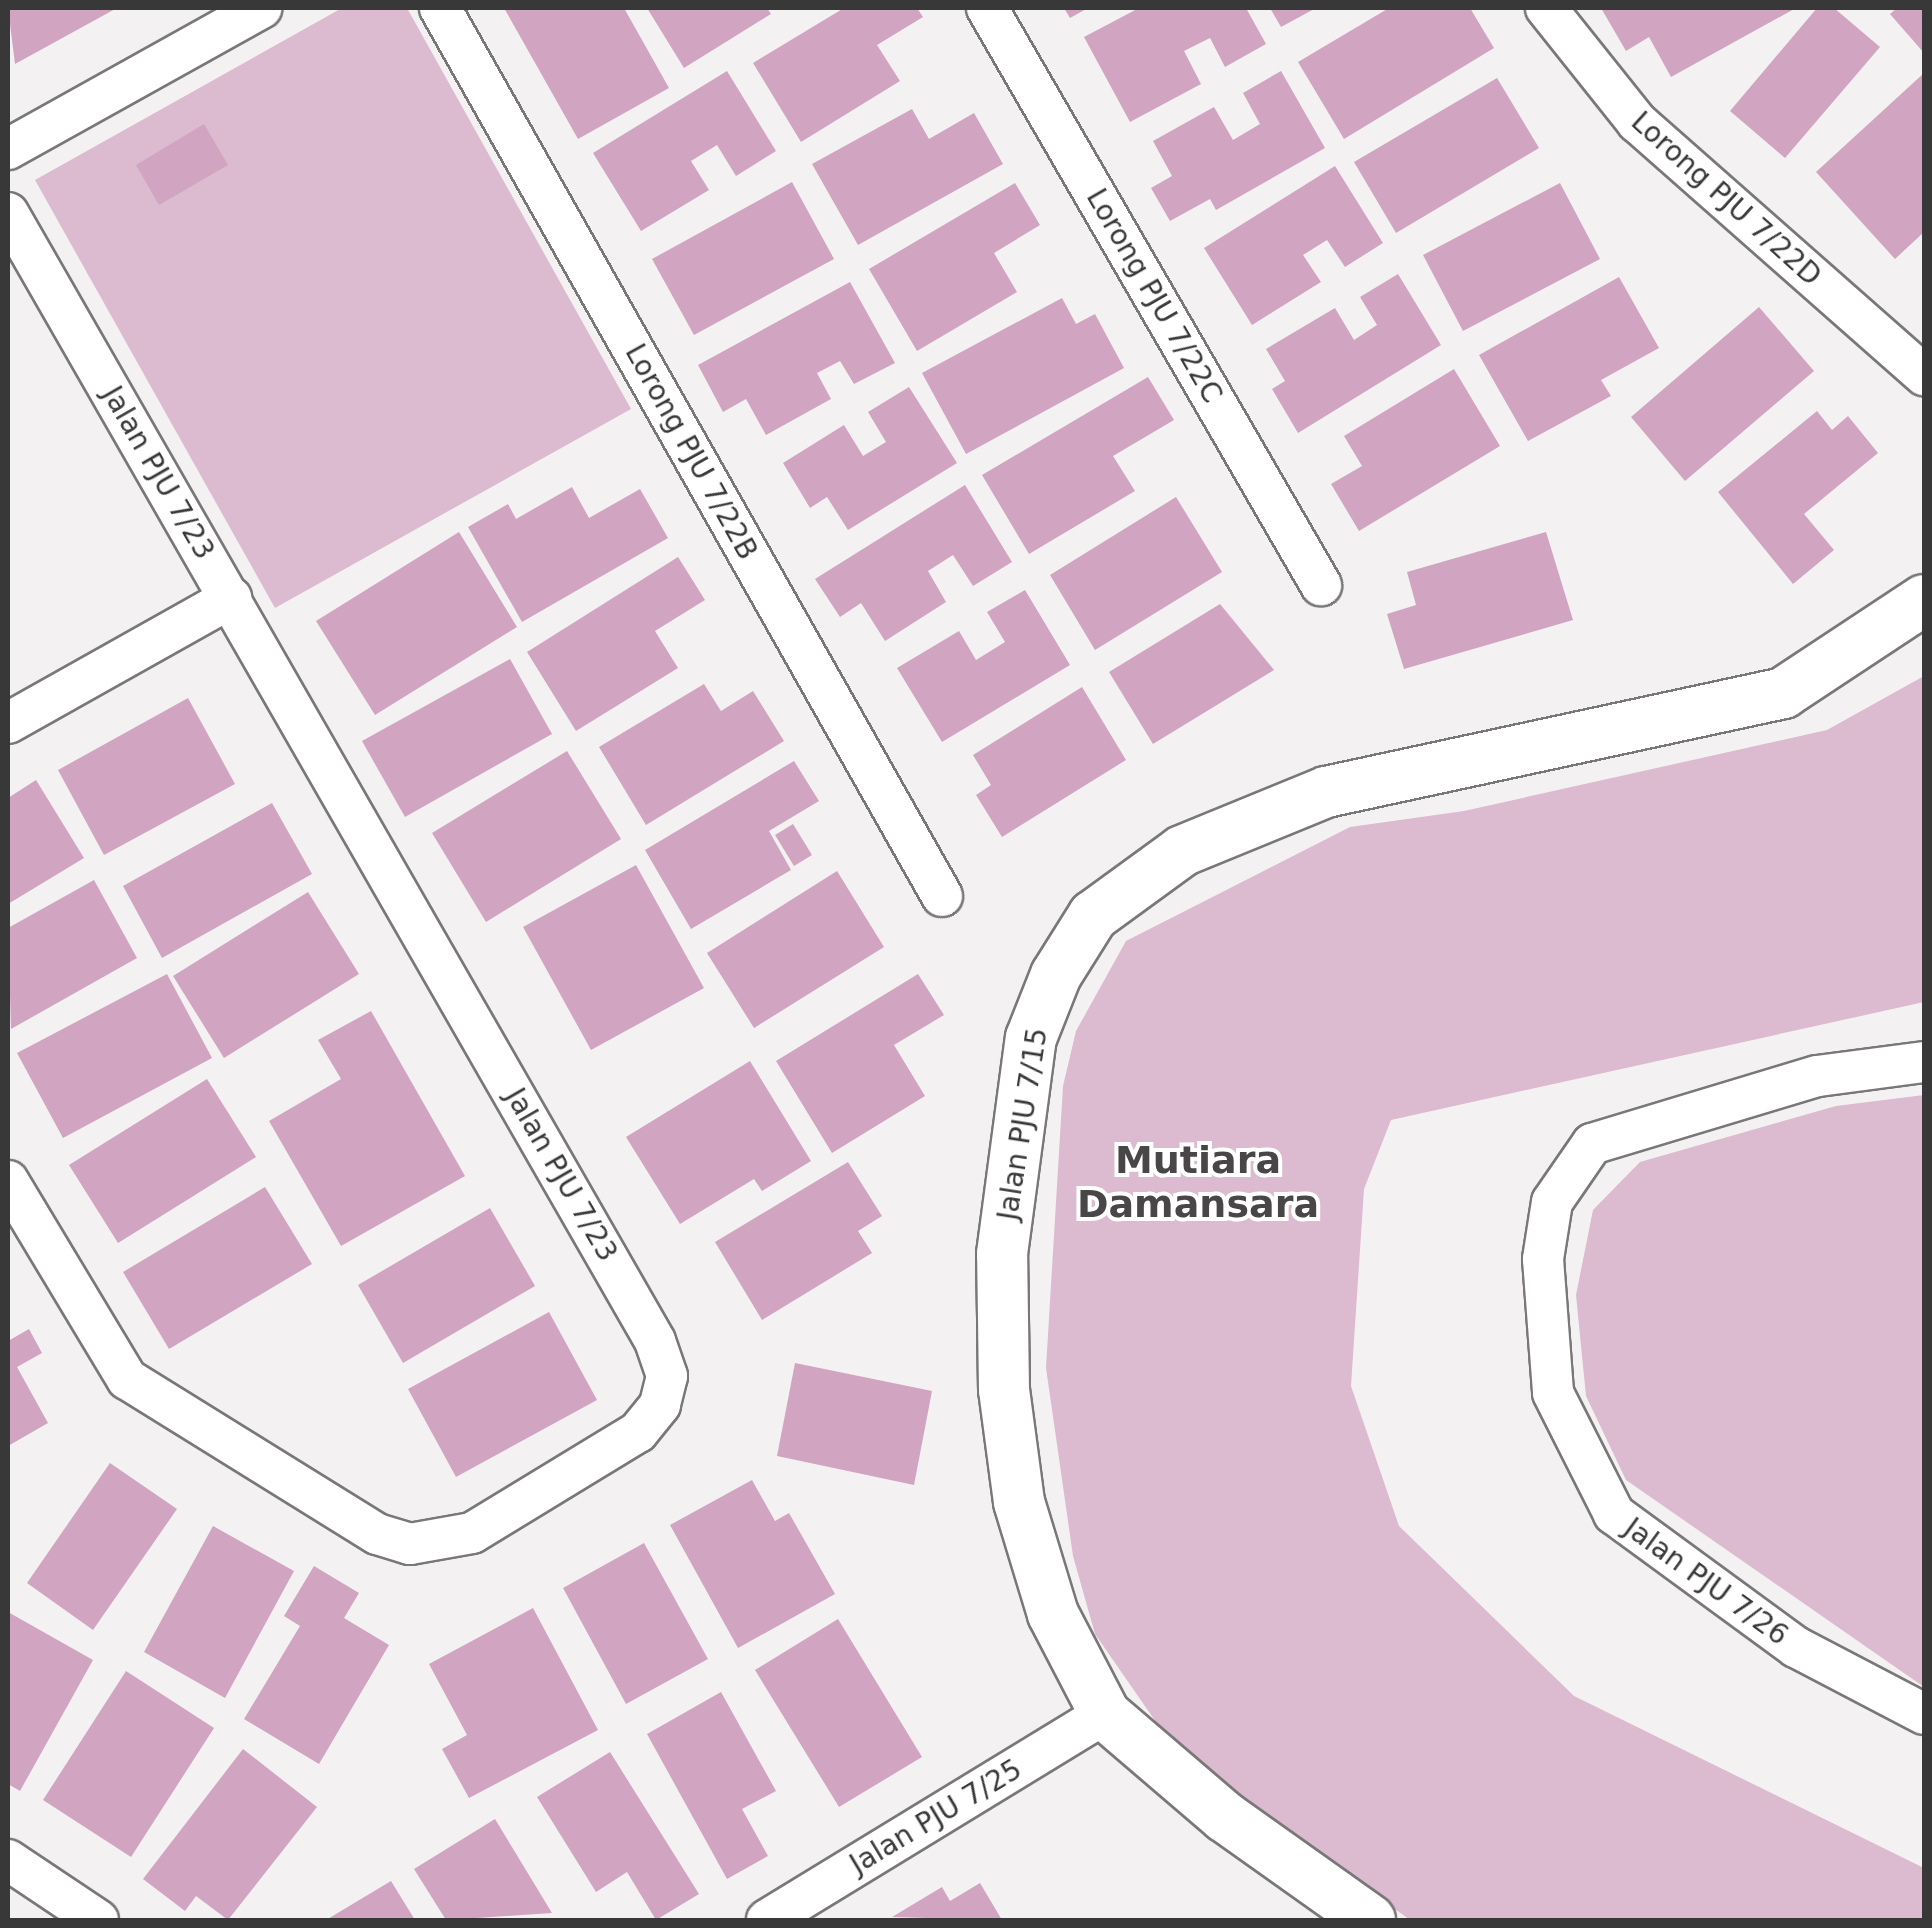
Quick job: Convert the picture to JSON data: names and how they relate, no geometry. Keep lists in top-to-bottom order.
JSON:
{
  "streets": {
    "street": [
      "Lorong PJU 7/22D",
      "Lorong PJU 7/22C",
      "Lorong PJU 7/22B",
      "Jalan PJU 7/23",
      "Jalan PJU 7/15",
      "Jalan PJU 7/26",
      "Jalan PJU 7/25"
    ]
  },
  "crossings": [
    ["Jalan PJU 7/15", "Jalan PJU 7/25"]
  ],
  "districts": ["Mutiara Damansara"]
}
